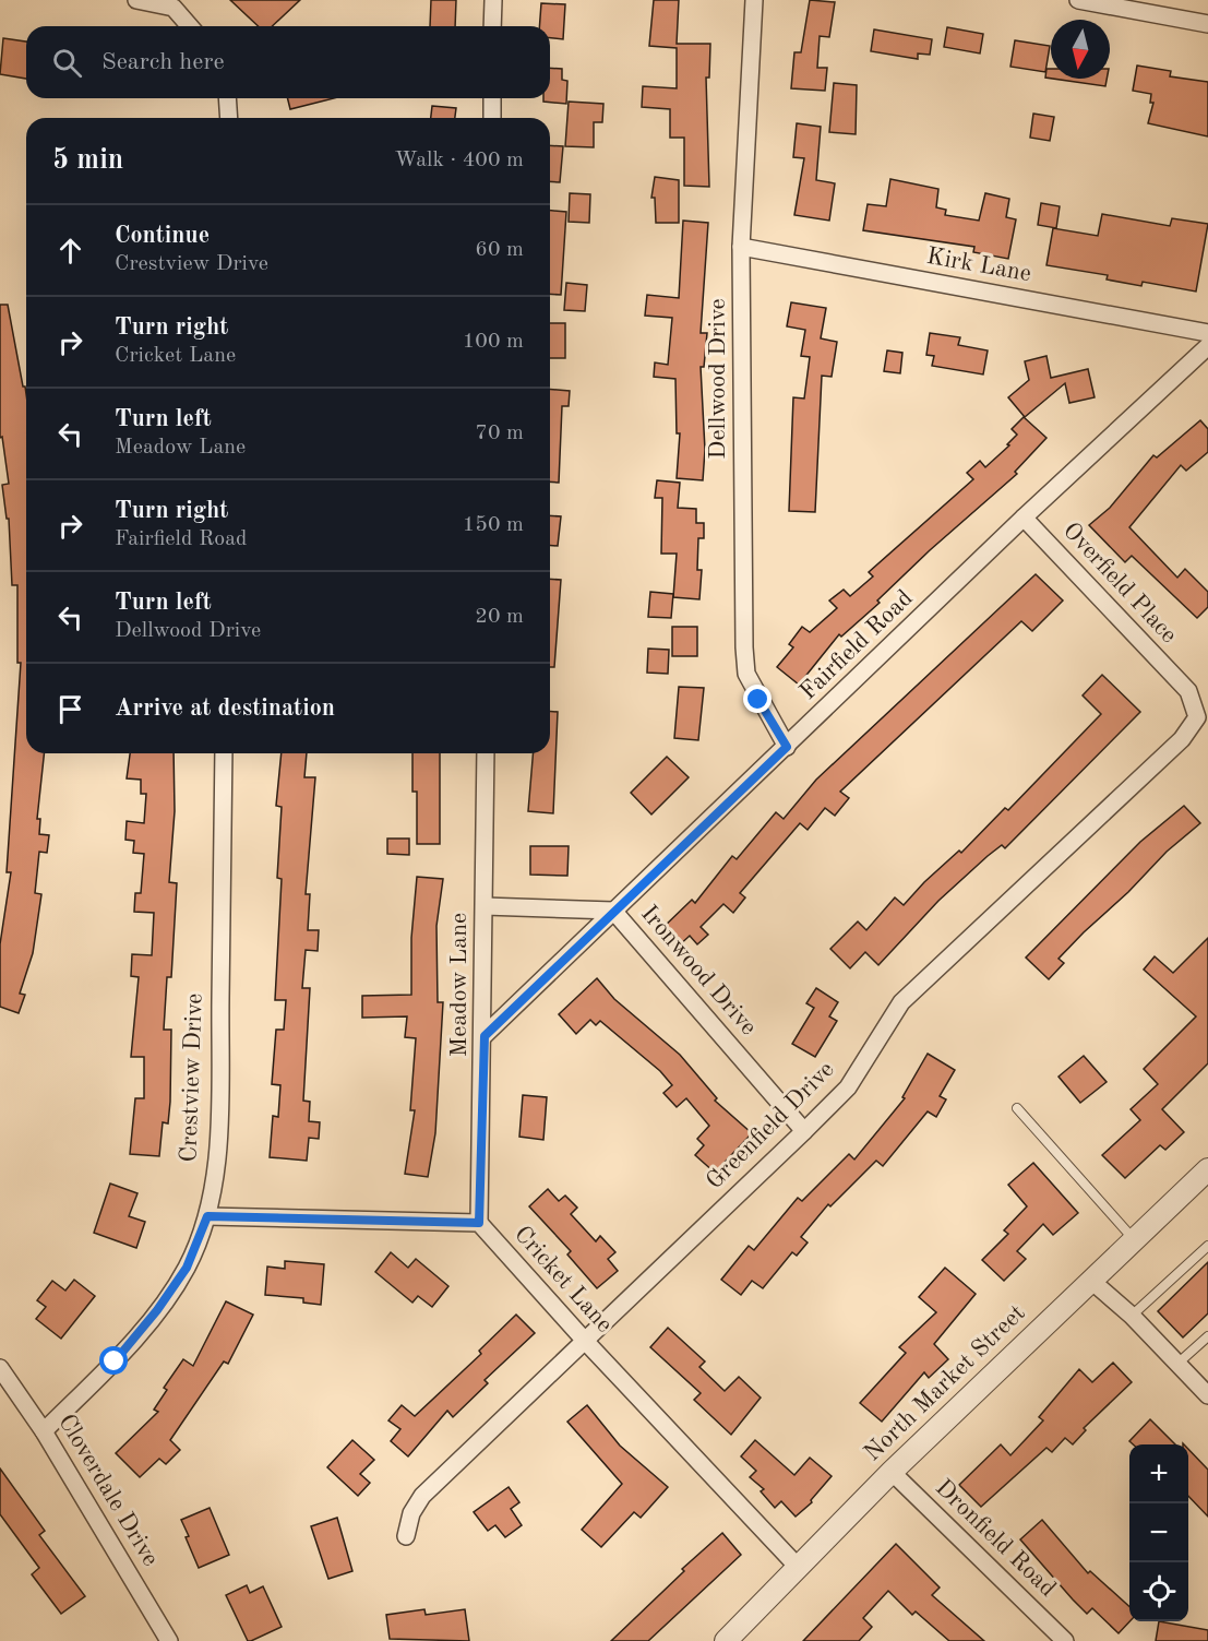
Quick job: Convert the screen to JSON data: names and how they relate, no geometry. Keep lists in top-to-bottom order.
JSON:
{
  "streets": {
    "street": [
      "Kirk Lane",
      "Dellwood Drive",
      "Overfield Place",
      "Fairfield Road",
      "Ironwood Drive",
      "Meadow Lane",
      "Crestview Drive",
      "Greenfield Drive",
      "Cricket Lane",
      "North Market Street",
      "Cloverdale Drive",
      "Dronfield Road"
    ]
  },
  "crossings": [
    ["Kirk Lane", "Dellwood Drive"],
    ["Dellwood Drive", "Fairfield Road"],
    ["Overfield Place", "Fairfield Road"],
    ["Overfield Place", "Greenfield Drive"],
    ["Fairfield Road", "Ironwood Drive"],
    ["Fairfield Road", "Meadow Lane"],
    ["Ironwood Drive", "Meadow Lane"],
    ["Ironwood Drive", "Greenfield Drive"],
    ["Meadow Lane", "Cricket Lane"],
    ["Crestview Drive", "Cricket Lane"],
    ["Crestview Drive", "Cloverdale Drive"],
    ["Greenfield Drive", "Cricket Lane"],
    ["Cricket Lane", "North Market Street"],
    ["North Market Street", "Dronfield Road"]
  ],
  "north": "bottom",
  "page": {
    "search": "Search here",
    "heading": ["5 min", "Walk · 400 m"],
    "list": [
      ["Continue", "Crestview Drive", "60 m"],
      ["Turn right", "Cricket Lane", "100 m"],
      ["Turn left", "Meadow Lane", "70 m"],
      ["Turn right", "Fairfield Road", "150 m"],
      ["Turn left", "Dellwood Drive", "20 m"],
      "Arrive at destination"
    ],
    "map_buttons": ["+", "−"]
  }
}
